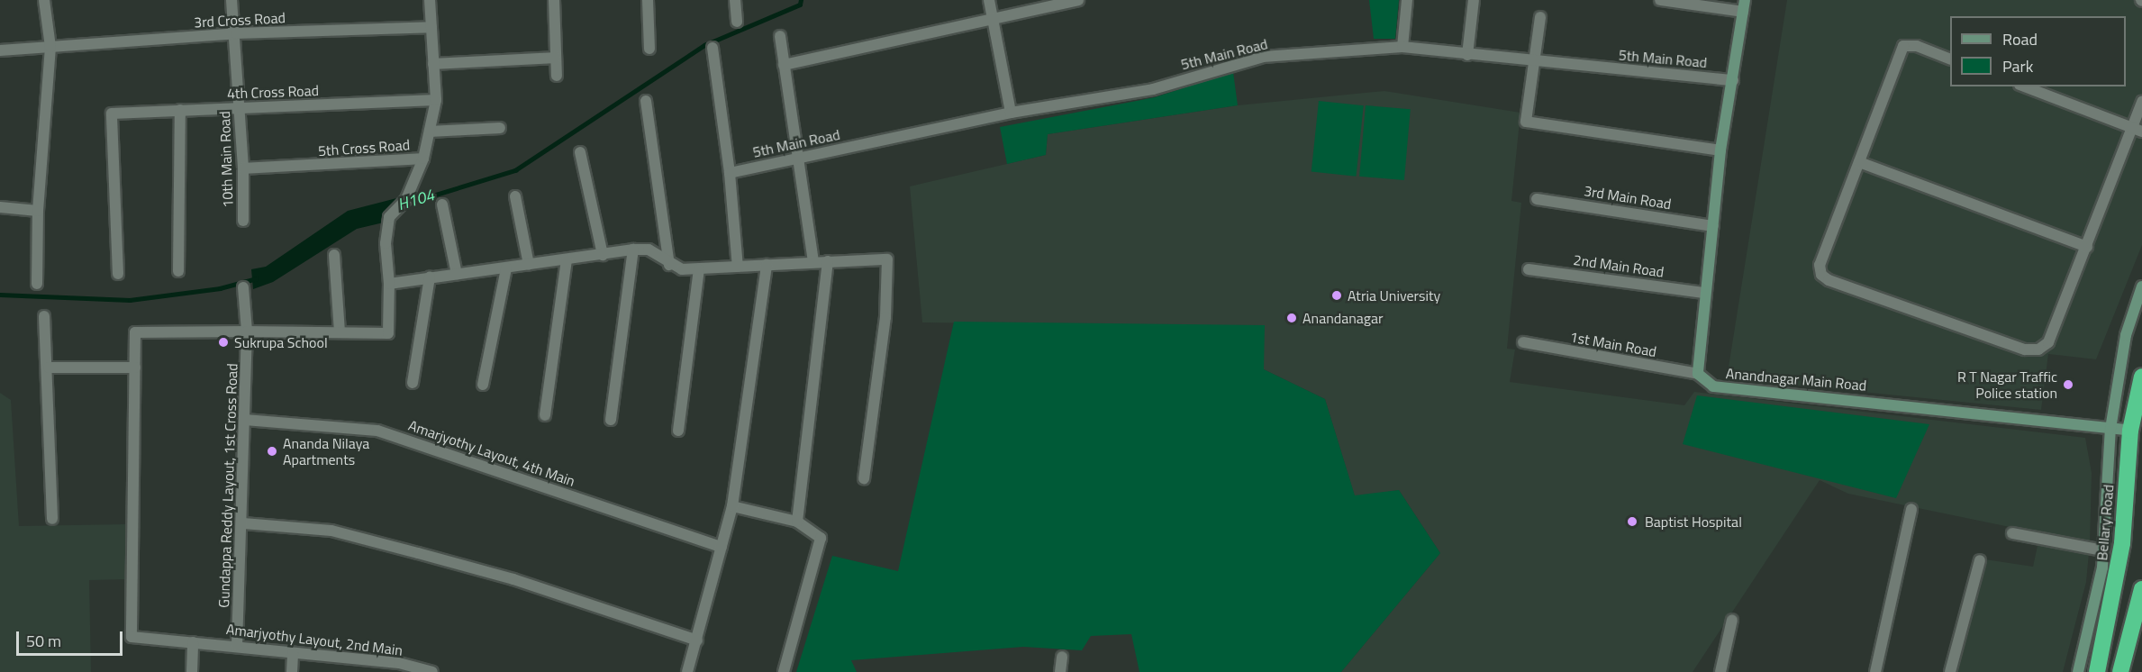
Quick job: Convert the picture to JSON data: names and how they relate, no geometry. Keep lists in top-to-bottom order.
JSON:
{
  "streets": {
    "highway": ["Bellary Road"],
    "street": [
      "3rd Cross Road",
      "5th Main Road",
      "4th Cross Road",
      "5th Cross Road",
      "10th Main Road",
      "3rd Main Road",
      "2nd Main Road",
      "1st Main Road",
      "Anandnagar Main Road",
      "Amarjyothy Layout, 4th Main",
      "Gundappa Reddy Layout, 1st Cross Road",
      "Amarjyothy Layout, 2nd Main"
    ]
  },
  "crossings": [
    ["3rd Cross Road", "5th Cross Road"],
    ["3rd Cross Road", "10th Main Road"],
    ["4th Cross Road", "5th Cross Road"],
    ["4th Cross Road", "10th Main Road"],
    ["5th Cross Road", "10th Main Road"],
    ["1st Main Road", "Anandnagar Main Road"],
    ["Anandnagar Main Road", "Bellary Road"],
    ["Amarjyothy Layout, 4th Main", "Gundappa Reddy Layout, 1st Cross Road"],
    ["Gundappa Reddy Layout, 1st Cross Road", "Amarjyothy Layout, 2nd Main"]
  ],
  "water": ["H104"],
  "places": [
    "Atria University",
    "Anandanagar",
    "Sukrupa School",
    "R T Nagar Traffic Police station",
    "Ananda Nilaya Apartments",
    "Baptist Hospital"
  ],
  "legend": ["Road", "Park"],
  "scale_bar": "50 m"
}
